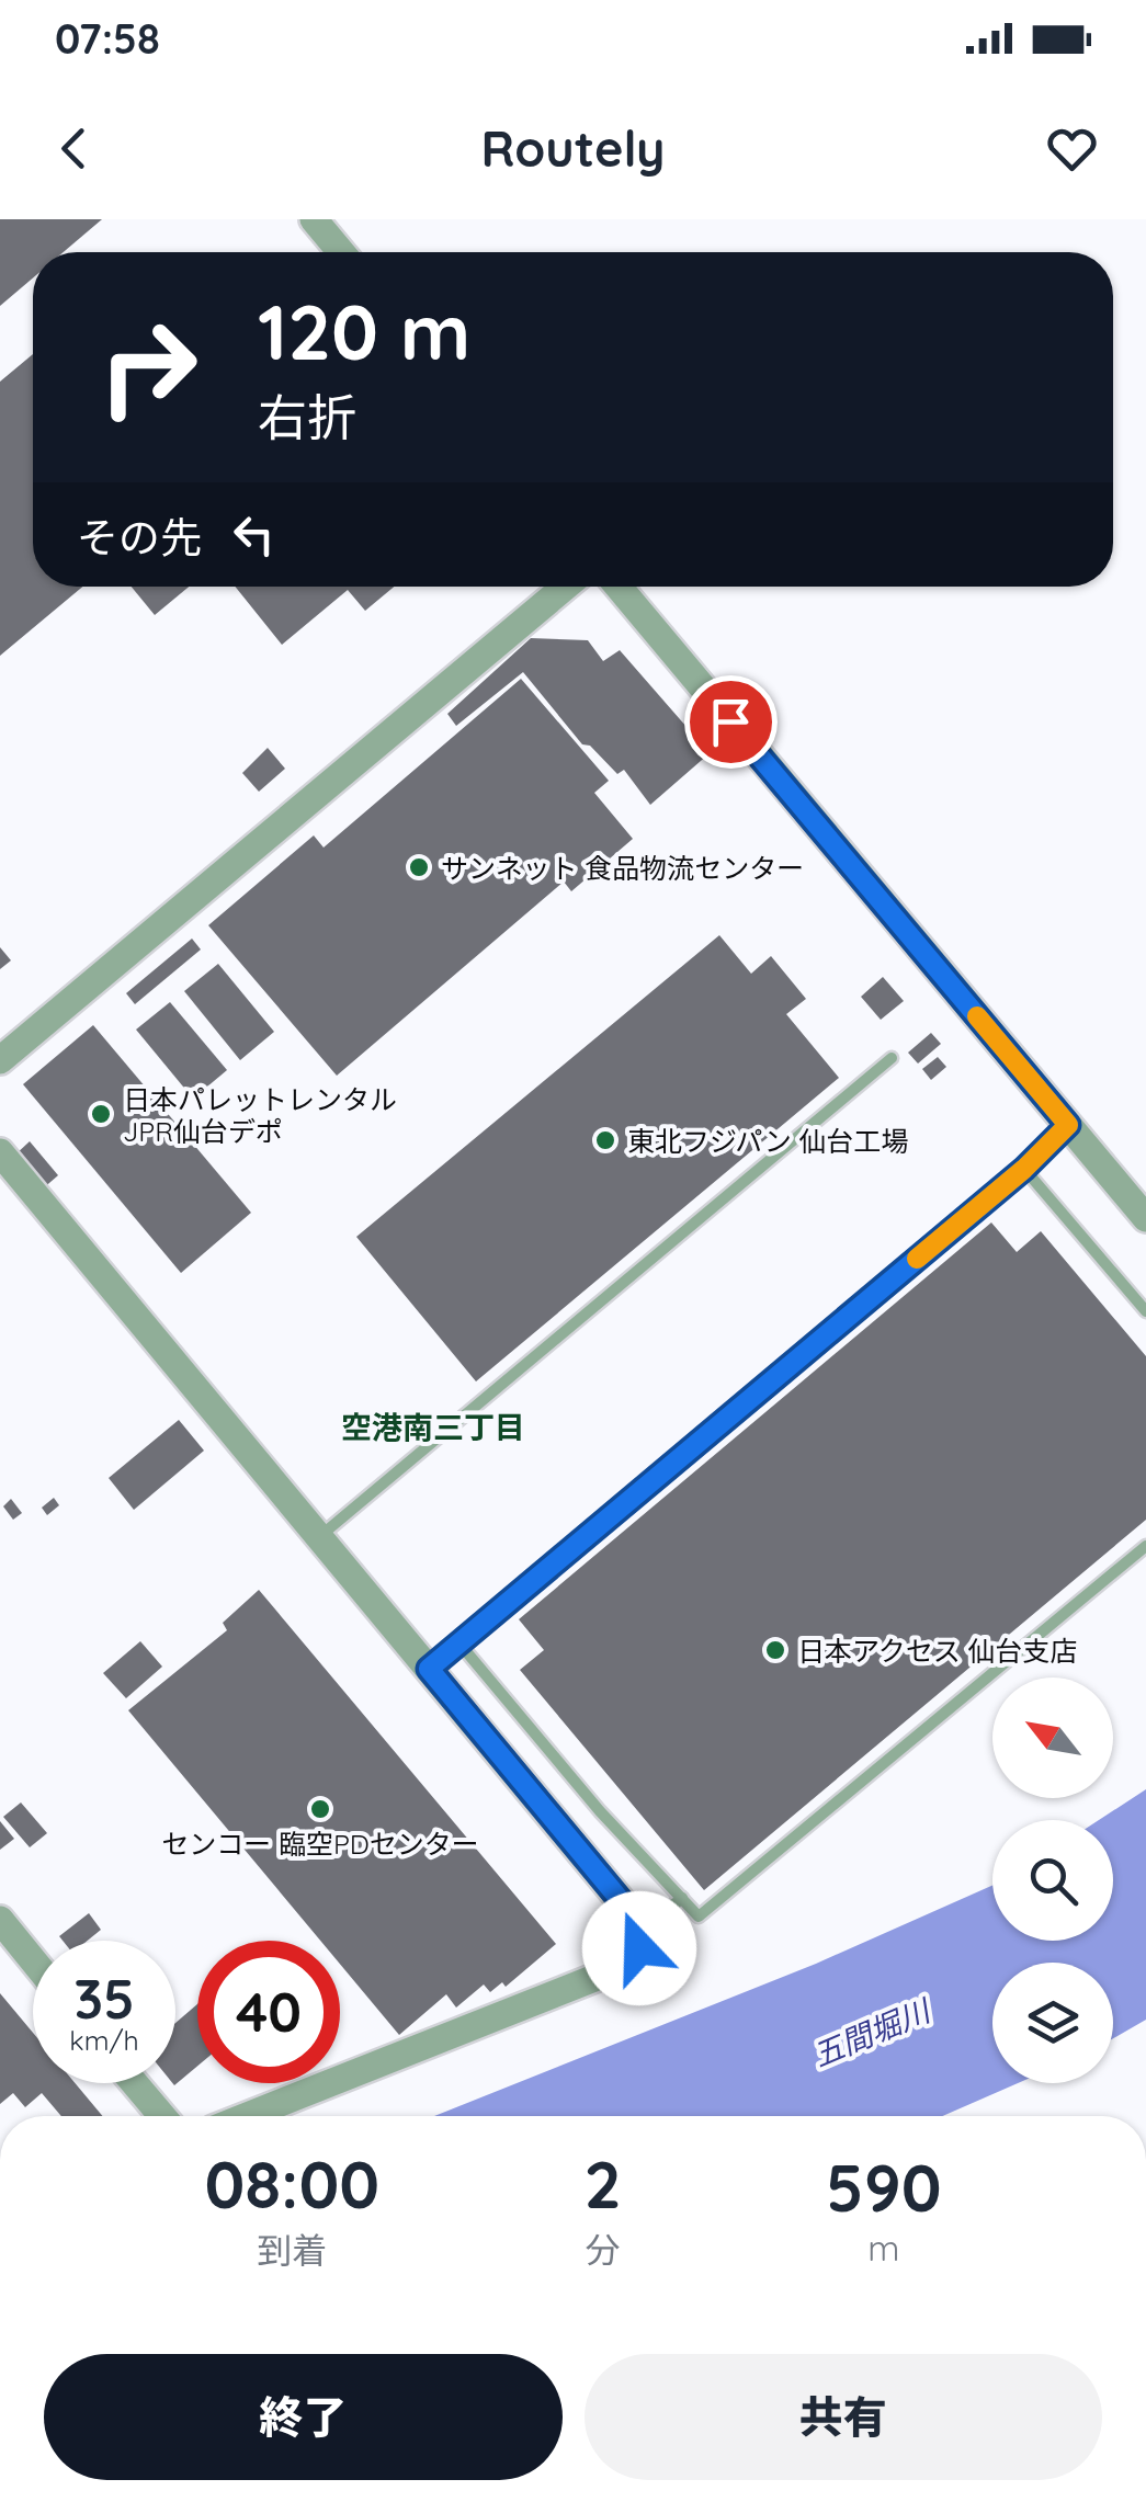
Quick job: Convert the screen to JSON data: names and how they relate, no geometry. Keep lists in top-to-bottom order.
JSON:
{
  "districts": ["空港南三丁目"],
  "water": ["五間堀川"],
  "places": [
    "サンネット 食品物流センター",
    "日本パレットレンタル JPR仙台デポ",
    "東北フジパン 仙台工場",
    "日本アクセス 仙台支店",
    "センコー 臨空PDセンター"
  ],
  "north": "top left",
  "page": {
    "status": "07:58",
    "header": "Routely",
    "turn": ["120 m", "右折"],
    "then": "その先",
    "speed": "35 km/h",
    "limit": "40",
    "eta": [
      "08:00",
      "到着",
      "2",
      "分",
      "590",
      "m"
    ],
    "buttons": ["終了", "共有"]
  }
}
